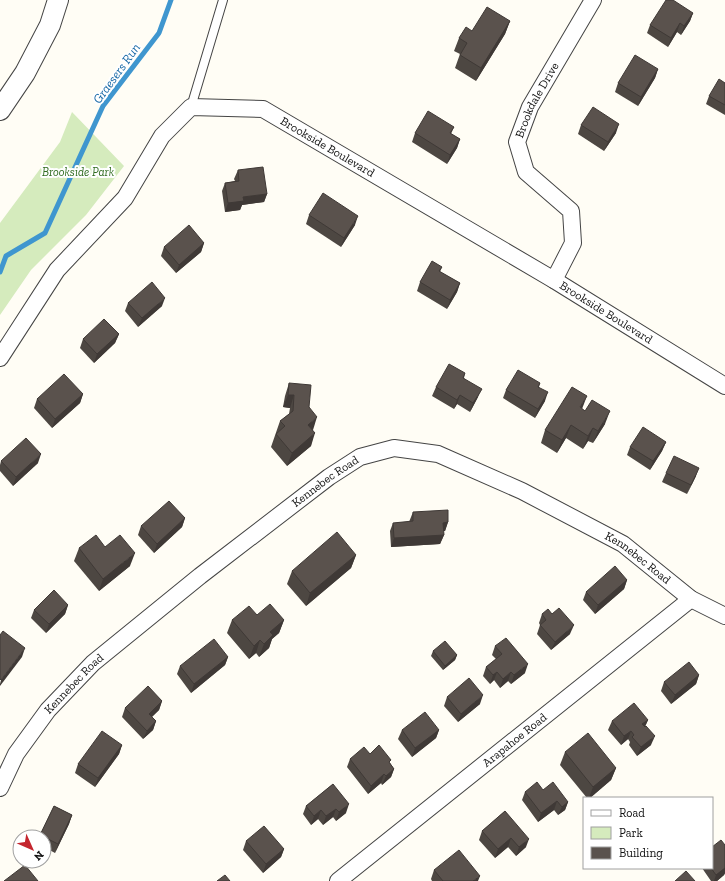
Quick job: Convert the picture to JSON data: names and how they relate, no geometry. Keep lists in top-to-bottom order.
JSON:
{
  "streets": {
    "street": [
      "Brookdale Drive",
      "Brookside Boulevard",
      "Kennebec Road",
      "Arapahoe Road"
    ]
  },
  "crossings": [
    ["Brookdale Drive", "Brookside Boulevard"],
    ["Kennebec Road", "Arapahoe Road"]
  ],
  "water": ["Graesers Run"],
  "parks": ["Brookside Park"],
  "legend": ["Road", "Park", "Building"],
  "north": "bottom right"
}
